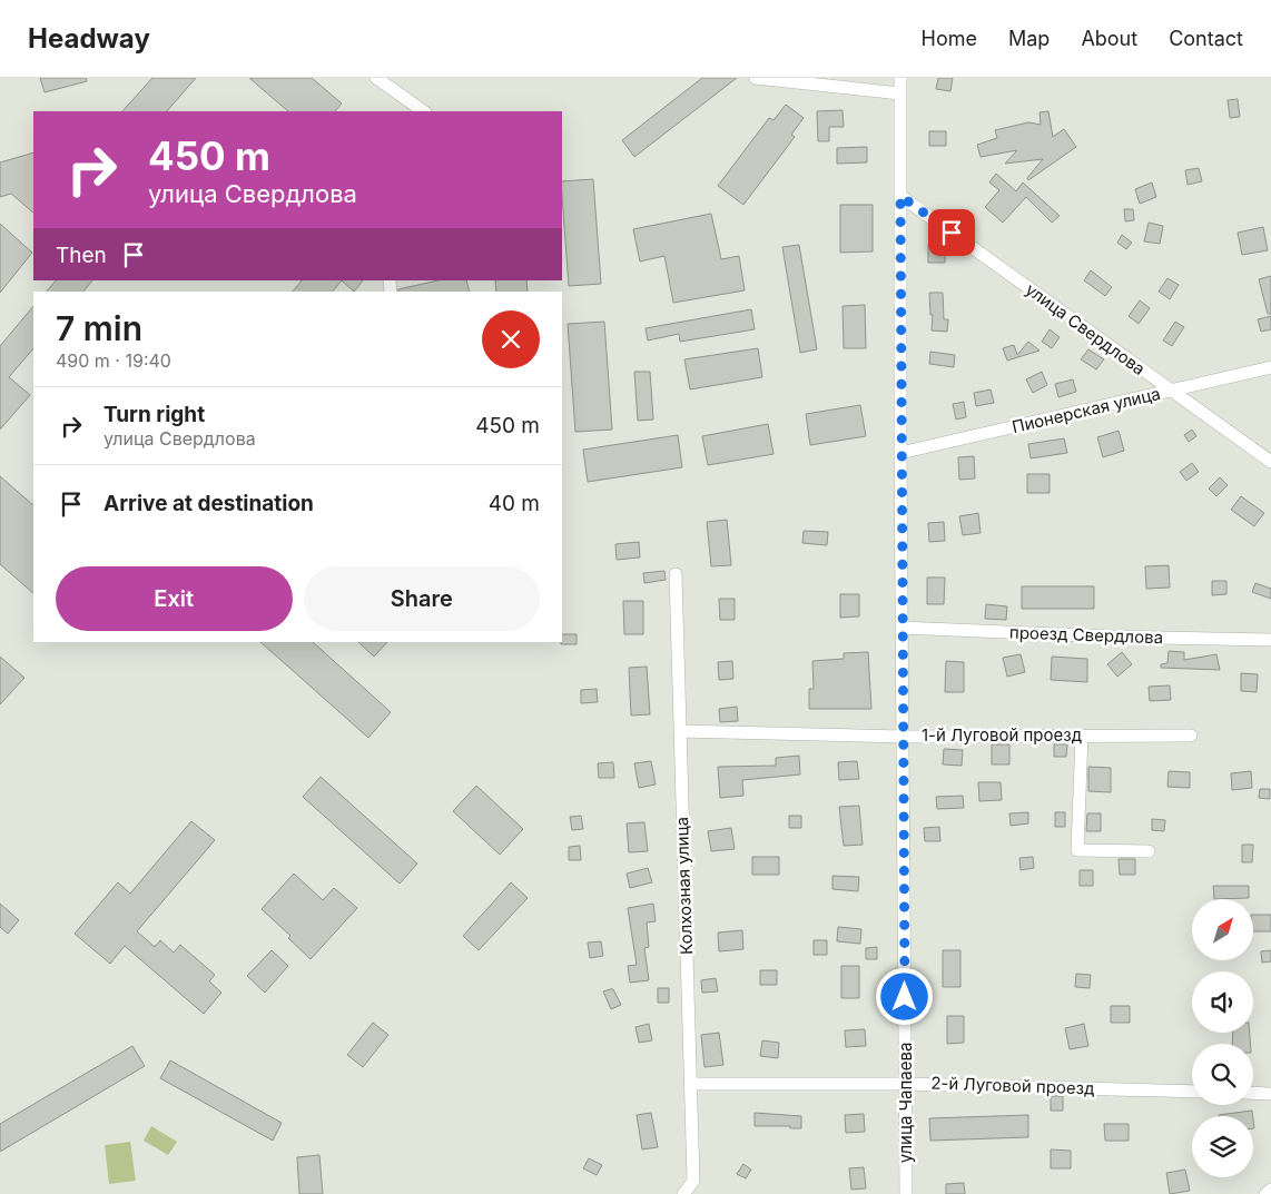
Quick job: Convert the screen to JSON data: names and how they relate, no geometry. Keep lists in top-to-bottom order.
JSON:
{
  "streets": {
    "street": [
      "улица Свердлова",
      "Пионерская улица",
      "проезд Свердлова",
      "1-й Луговой проезд",
      "Колхозная улица",
      "2-й Луговой проезд",
      "улица Чапаева"
    ]
  },
  "crossings": [
    ["улица Свердлова", "Пионерская улица"],
    ["улица Свердлова", "улица Чапаева"],
    ["Пионерская улица", "улица Чапаева"],
    ["проезд Свердлова", "улица Чапаева"],
    ["1-й Луговой проезд", "Колхозная улица"],
    ["1-й Луговой проезд", "улица Чапаева"],
    ["Колхозная улица", "2-й Луговой проезд"],
    ["2-й Луговой проезд", "улица Чапаева"]
  ],
  "north": "top right",
  "page": {
    "header": "Headway",
    "nav": [
      "Home",
      "Map",
      "About",
      "Contact"
    ],
    "turn": ["450 m", "улица Свердлова"],
    "then": "Then",
    "heading": ["7 min", "490 m · 19:40"],
    "list": [
      {
        "name": "Turn right",
        "note": "улица Свердлова",
        "value": "450 m"
      },
      {
        "name": "Arrive at destination",
        "value": "40 m"
      }
    ],
    "buttons": ["Exit", "Share"]
  }
}
